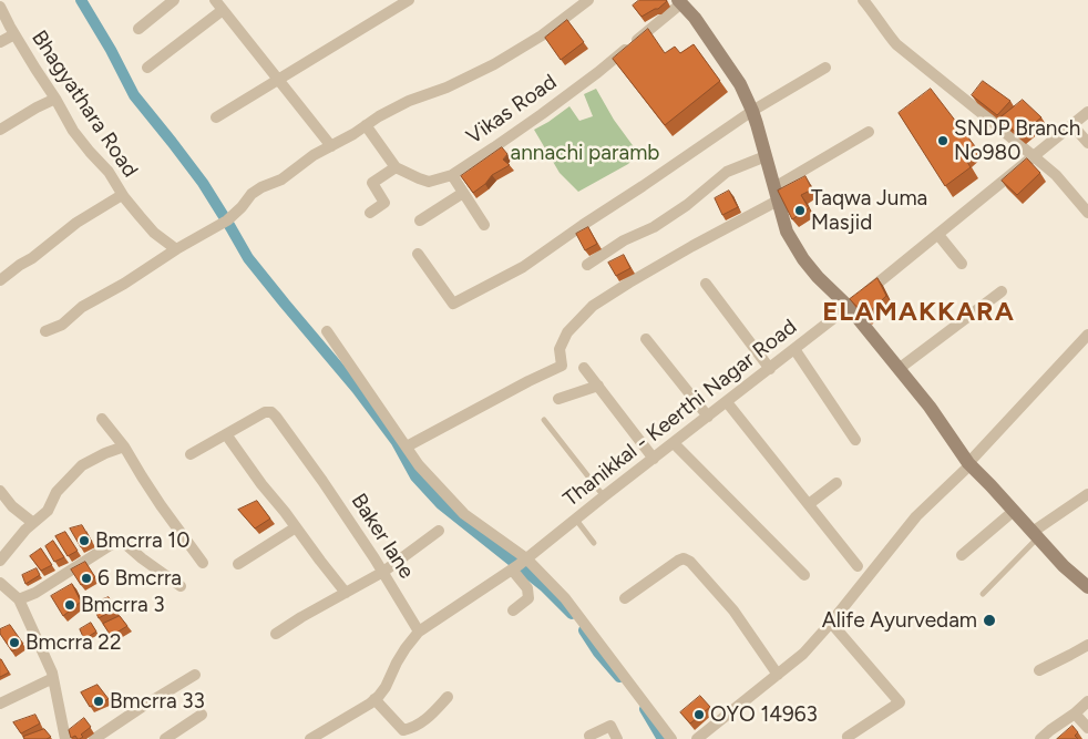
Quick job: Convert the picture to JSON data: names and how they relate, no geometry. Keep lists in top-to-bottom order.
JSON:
{
  "streets": {
    "street": [
      "Bhagyathara Road",
      "Vikas Road",
      "Thanikkal - Keerthi Nagar Road",
      "Baker lane"
    ]
  },
  "crossings": [
    ["Thanikkal - Keerthi Nagar Road", "Baker lane"]
  ],
  "districts": ["ELAMAKKARA"],
  "parks": ["annachi paramb"],
  "places": [
    "SNDP Branch No980",
    "Taqwa Juma Masjid",
    "Bmcrra 10",
    "6 Bmcrra",
    "Bmcrra 3",
    "Alife Ayurvedam",
    "Bmcrra 22",
    "Bmcrra 33",
    "OYO 14963"
  ]
}
